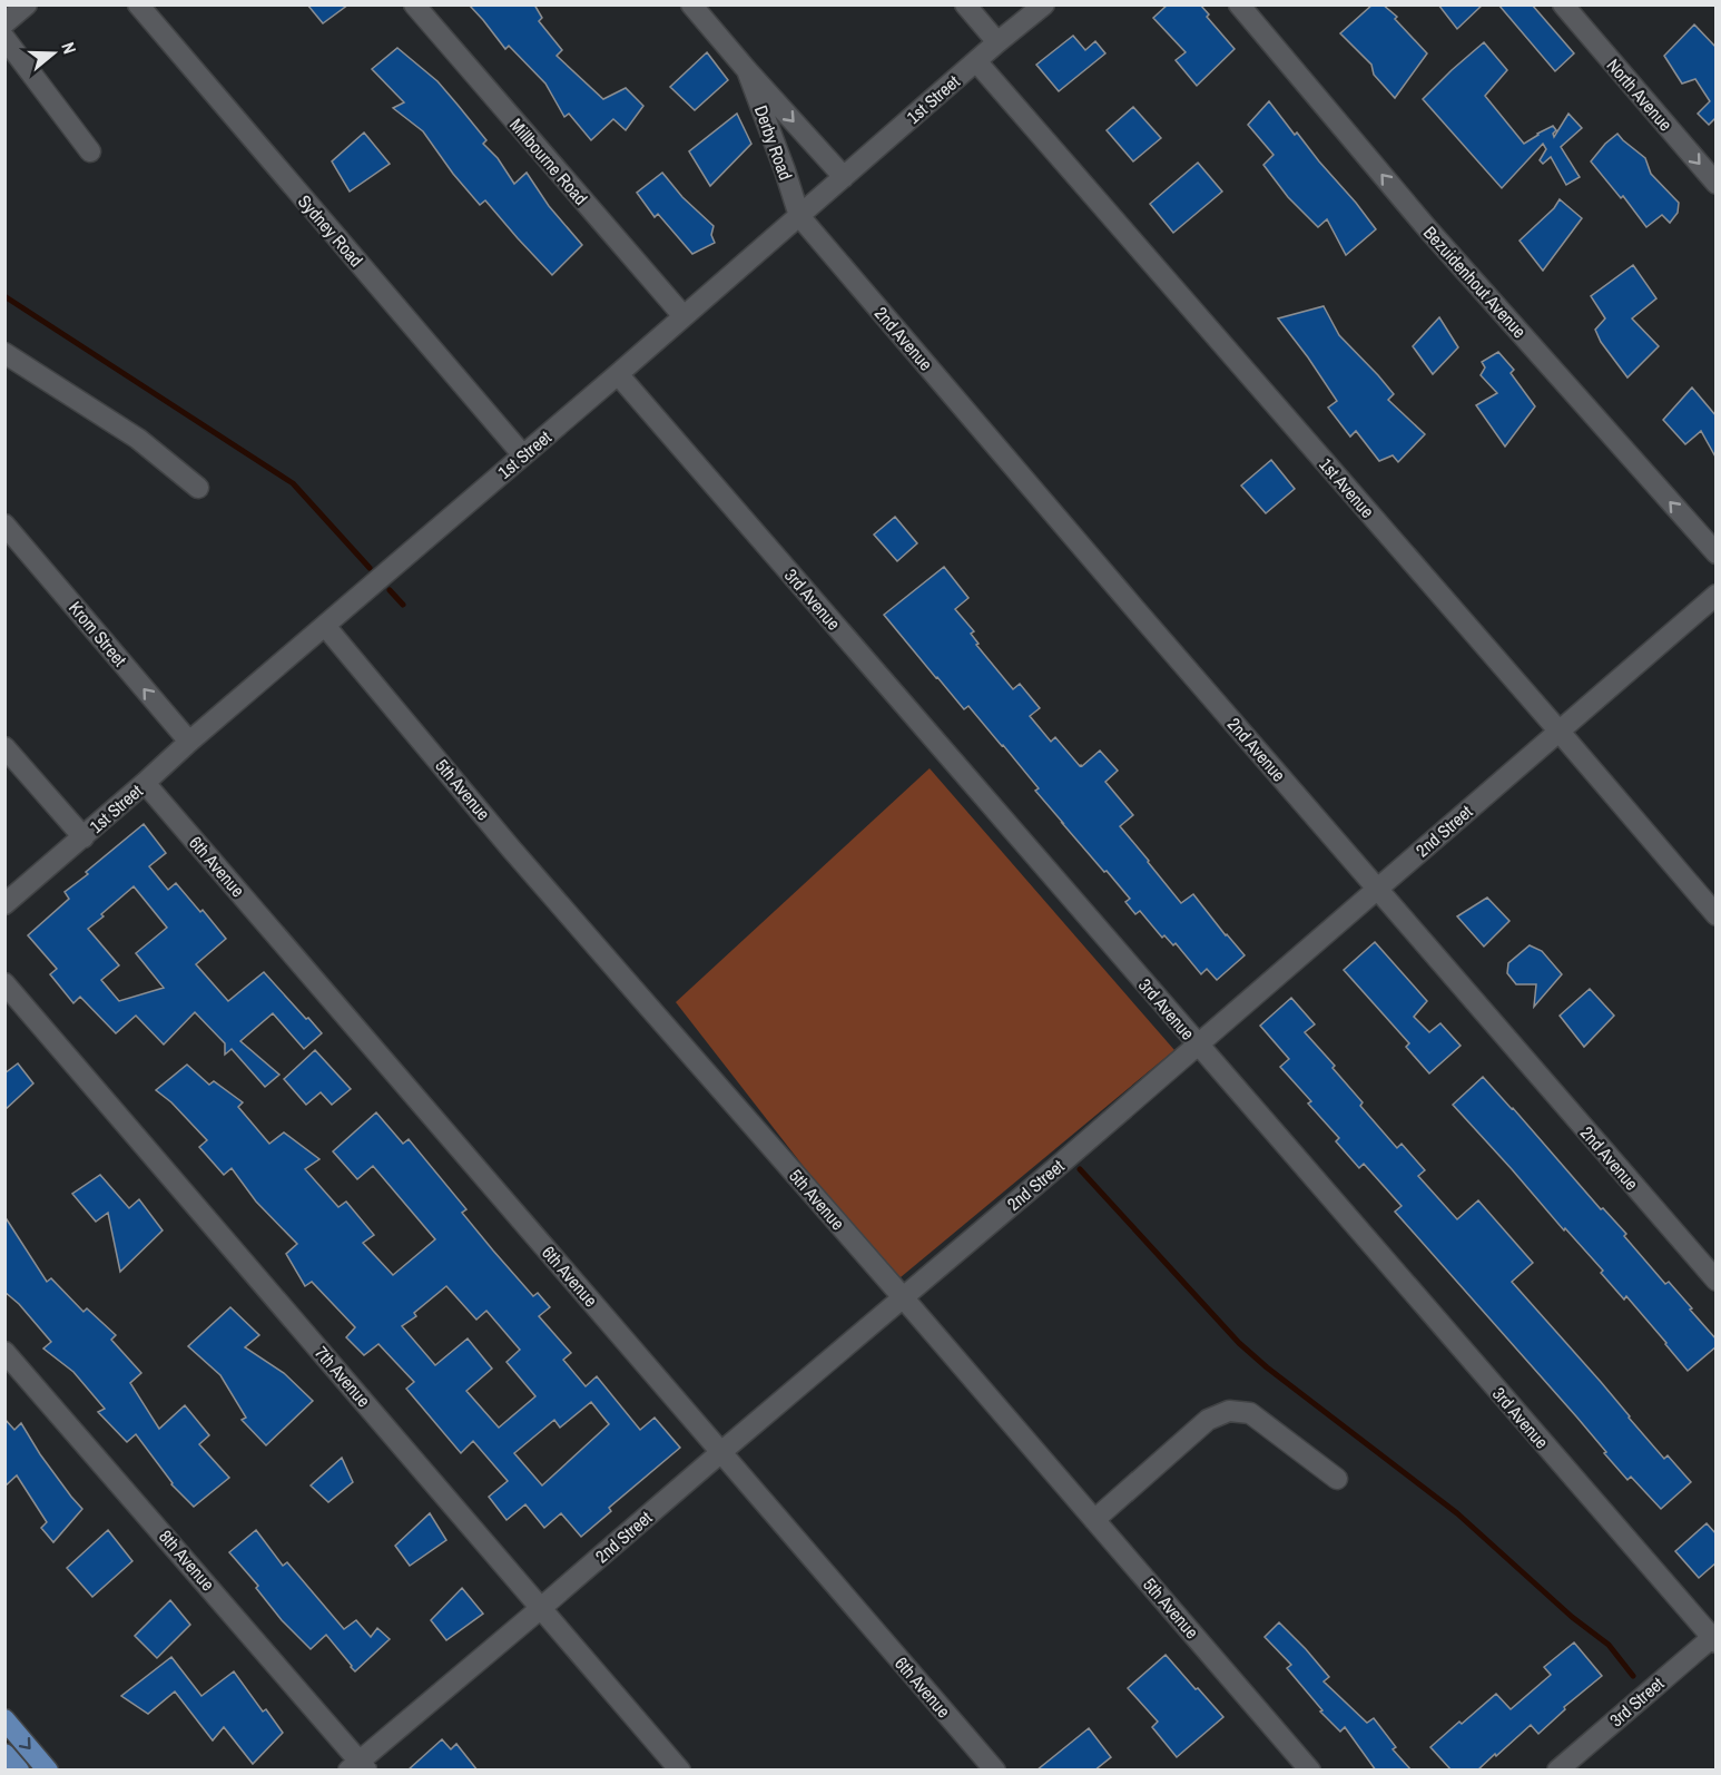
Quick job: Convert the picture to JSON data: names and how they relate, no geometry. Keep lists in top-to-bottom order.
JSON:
{
  "streets": {
    "street": [
      "North Avenue",
      "1st Street",
      "Derby Road",
      "Millbourne Road",
      "Sydney Road",
      "Bezuidenhout Avenue",
      "2nd Avenue",
      "1st Avenue",
      "3rd Avenue",
      "Krom Street",
      "5th Avenue",
      "2nd Street",
      "6th Avenue",
      "7th Avenue",
      "8th Avenue",
      "3rd Street"
    ]
  },
  "crossings": [
    ["1st Street", "Derby Road"],
    ["1st Street", "Millbourne Road"],
    ["1st Street", "Sydney Road"],
    ["1st Street", "2nd Avenue"],
    ["1st Street", "1st Avenue"],
    ["1st Street", "3rd Avenue"],
    ["1st Street", "Krom Street"],
    ["1st Street", "5th Avenue"],
    ["1st Street", "6th Avenue"],
    ["Derby Road", "2nd Avenue"],
    ["2nd Avenue", "2nd Street"],
    ["1st Avenue", "2nd Street"],
    ["3rd Avenue", "2nd Street"],
    ["3rd Avenue", "3rd Street"],
    ["5th Avenue", "2nd Street"],
    ["2nd Street", "6th Avenue"],
    ["2nd Street", "7th Avenue"],
    ["2nd Street", "8th Avenue"]
  ],
  "one_way": ["North Avenue", "Bezuidenhout Avenue"],
  "north": "right"
}
